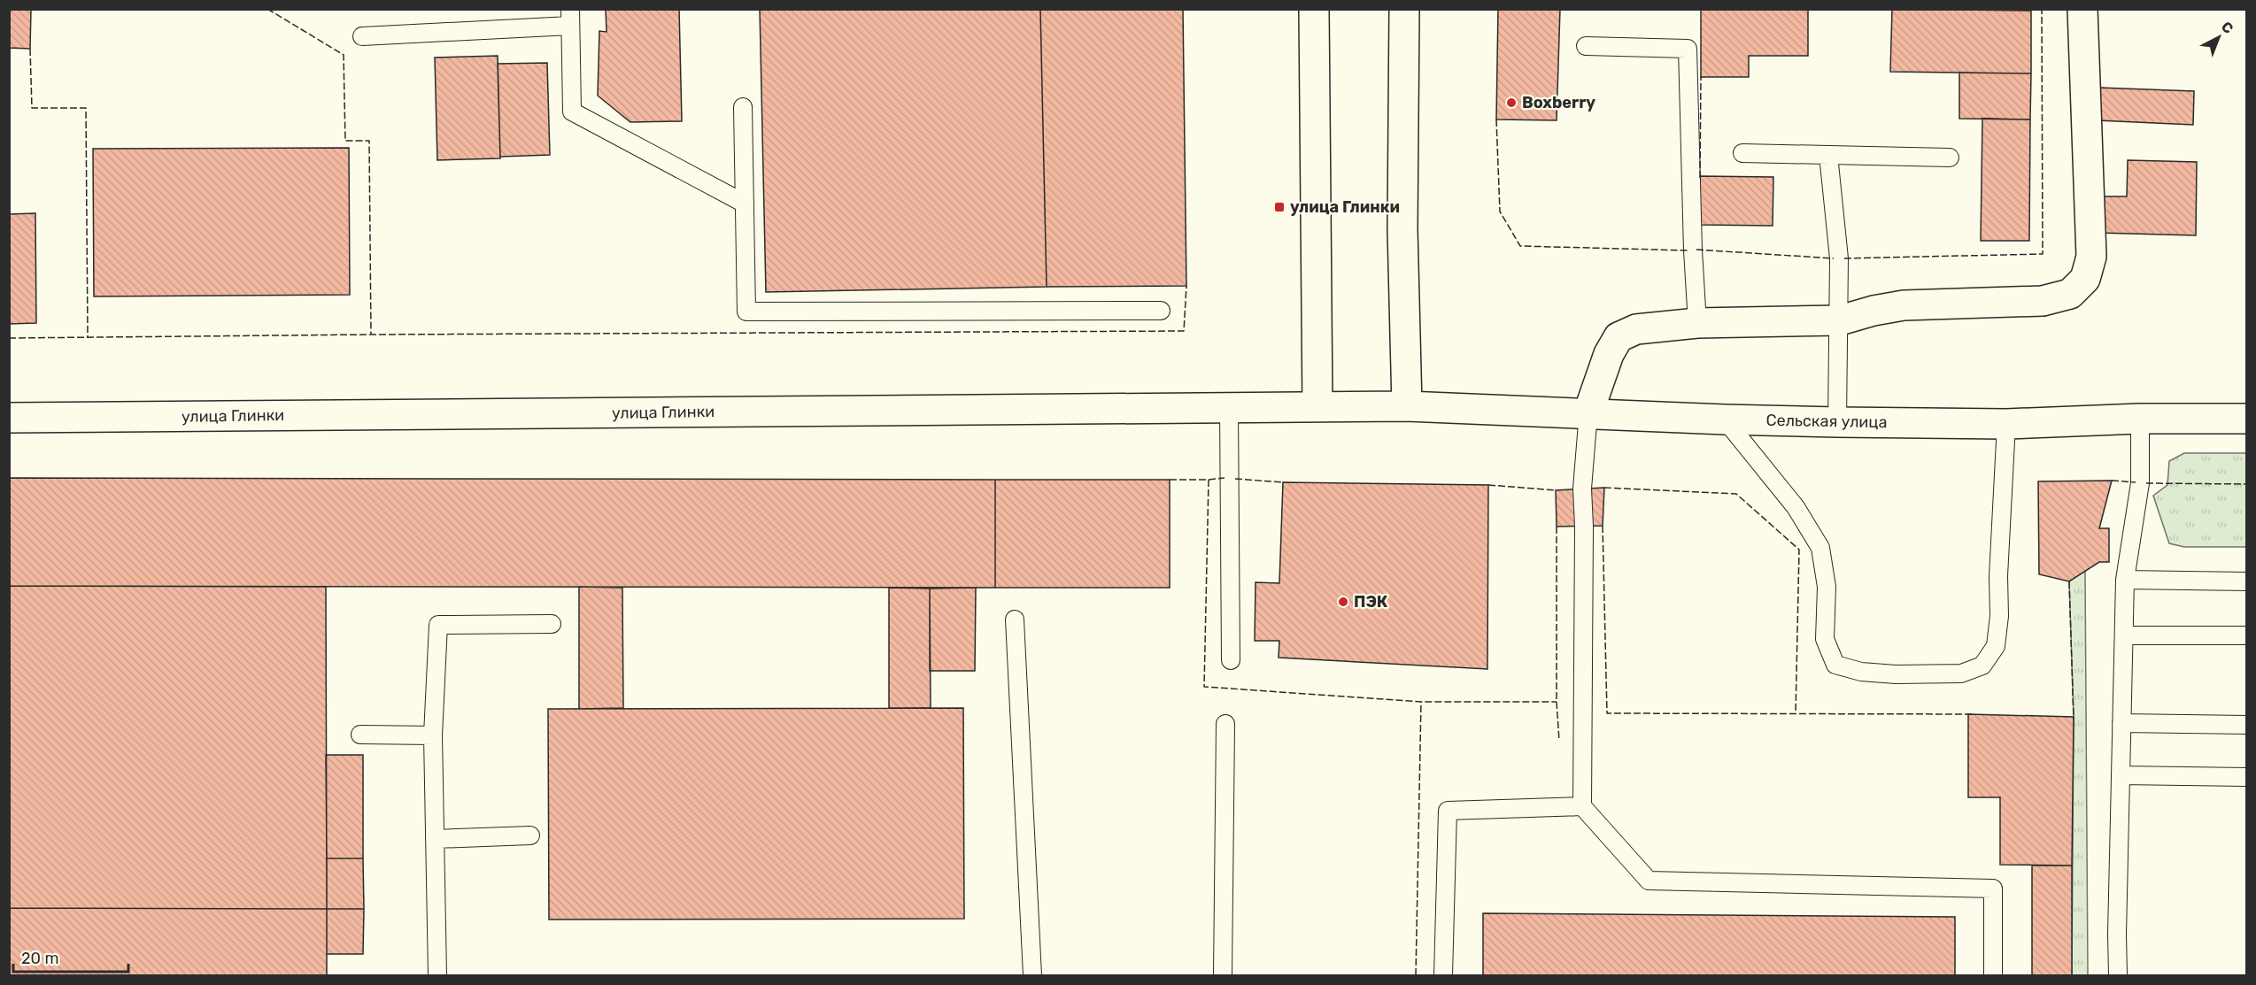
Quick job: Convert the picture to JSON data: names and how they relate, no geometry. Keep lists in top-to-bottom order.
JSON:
{
  "streets": {
    "main road": ["улица Глинки", "Сельская улица"]
  },
  "crossings": [
    ["улица Глинки", "Сельская улица"]
  ],
  "places": {
    "other": ["Boxberry", "ПЭК"],
    "transit": ["улица Глинки"]
  },
  "scale_bar": "20 m",
  "north": "top right"
}
